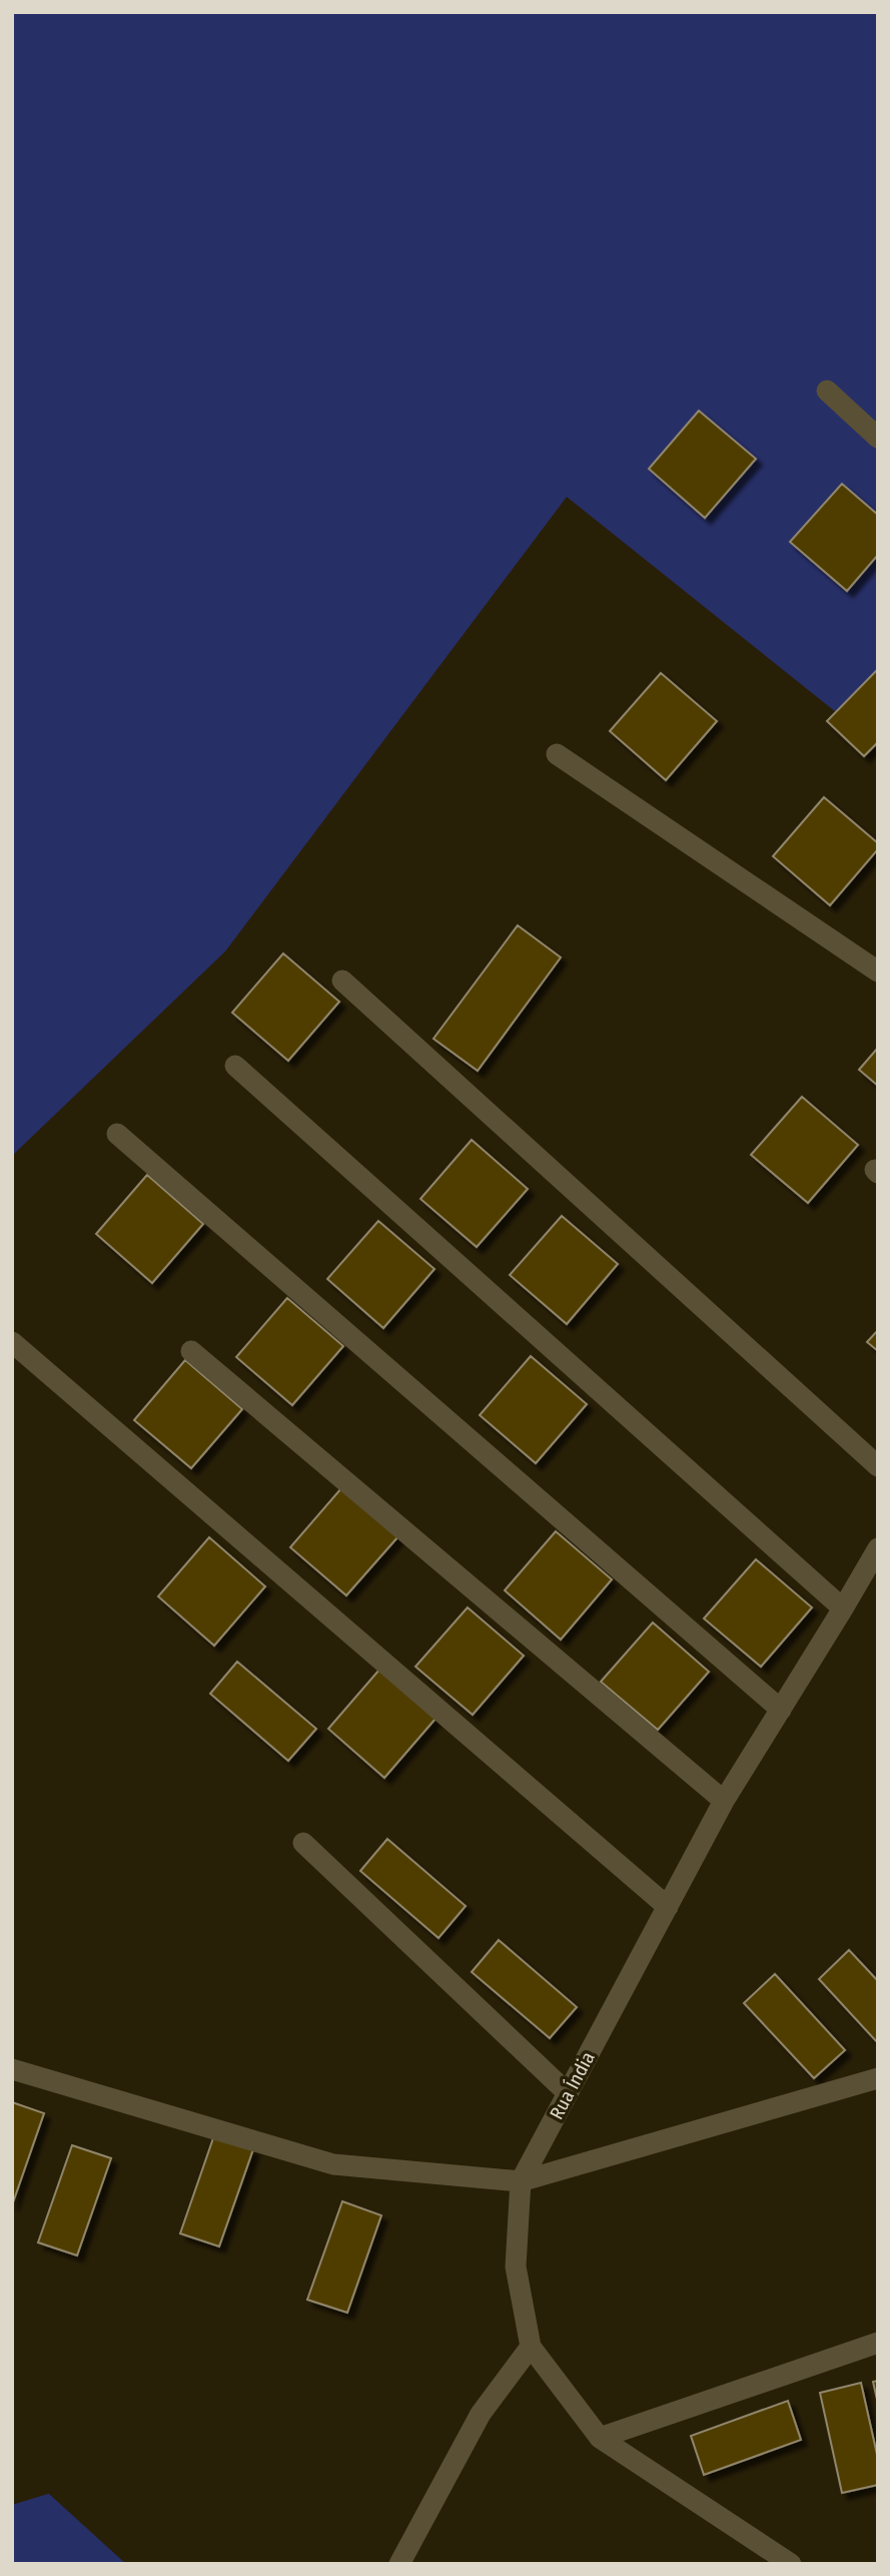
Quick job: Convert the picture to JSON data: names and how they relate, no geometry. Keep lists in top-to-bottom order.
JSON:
{
  "streets": {
    "street": ["Rua Índia"]
  }
}
